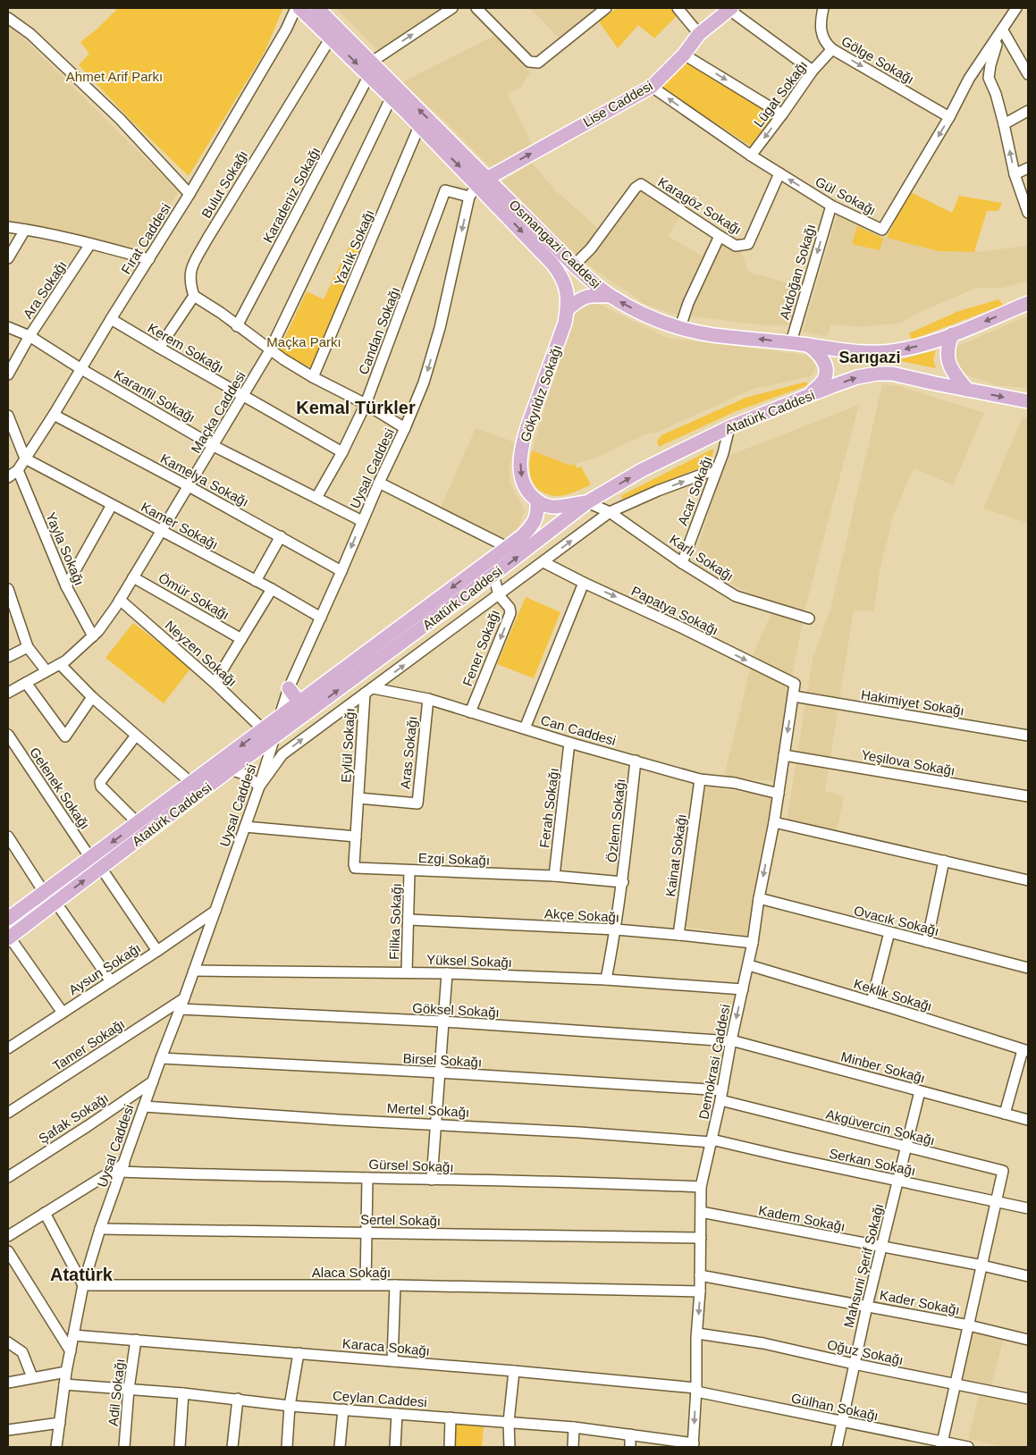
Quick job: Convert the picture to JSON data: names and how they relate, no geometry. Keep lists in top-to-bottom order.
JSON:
{
  "streets": {
    "main road": [
      "Lise Caddesi",
      "Osmangazi Caddesi",
      "Gökyıldız Sokağı",
      "Atatürk Caddesi"
    ],
    "street": [
      "Gölge Sokağı",
      "Lügat Sokağı",
      "Bulut Sokağı",
      "Karadeniz Sokağı",
      "Gül Sokağı",
      "Karagöz Sokağı",
      "Fırat Caddesi",
      "Yazlık Sokağı",
      "Akdoğan Sokağı",
      "Ara Sokağı",
      "Candan Sokağı",
      "Kerem Sokağı",
      "Karanfil Sokağı",
      "Maçka Caddesi",
      "Uysal Caddesi",
      "Kamelya Sokağı",
      "Acar Sokağı",
      "Kamer Sokağı",
      "Yayla Sokağı",
      "Karlı Sokağı",
      "Ömür Sokağı",
      "Papatya Sokağı",
      "Fener Sokağı",
      "Neyzen Sokağı",
      "Hakimiyet Sokağı",
      "Can Caddesi",
      "Eylül Sokağı",
      "Aras Sokağı",
      "Yeşilova Sokağı",
      "Gelenek Sokağı",
      "Ferah Sokağı",
      "Özlem Sokağı",
      "Kainat Sokağı",
      "Ezgi Sokağı",
      "Akçe Sokağı",
      "Ovacık Sokağı",
      "Filika Sokağı",
      "Yüksel Sokağı",
      "Aysun Sokağı",
      "Keklik Sokağı",
      "Göksel Sokağı",
      "Tamer Sokağı",
      "Birsel Sokağı",
      "Demokrasi Caddesi",
      "Minber Sokağı",
      "Mertel Sokağı",
      "Şafak Sokağı",
      "Akgüvercin Sokağı",
      "Serkan Sokağı",
      "Gürsel Sokağı",
      "Kadem Sokağı",
      "Sertel Sokağı",
      "Mahsuni Şerif Sokağı",
      "Alaca Sokağı",
      "Kader Sokağı",
      "Karaca Sokağı",
      "Oğuz Sokağı",
      "Adil Sokağı",
      "Ceylan Caddesi",
      "Gülhan Sokağı"
    ]
  },
  "crossings": [
    ["Gölge Sokağı", "Lügat Sokağı"],
    ["Gölge Sokağı", "Gül Sokağı"],
    ["Lügat Sokağı", "Gül Sokağı"],
    ["Lise Caddesi", "Gül Sokağı"],
    ["Lise Caddesi", "Osmangazi Caddesi"],
    ["Lise Caddesi", "Uysal Caddesi"],
    ["Bulut Sokağı", "Osmangazi Caddesi"],
    ["Karadeniz Sokağı", "Osmangazi Caddesi"],
    ["Gül Sokağı", "Karagöz Sokağı"],
    ["Gül Sokağı", "Akdoğan Sokağı"],
    ["Karagöz Sokağı", "Osmangazi Caddesi"],
    ["Fırat Caddesi", "Osmangazi Caddesi"],
    ["Fırat Caddesi", "Kerem Sokağı"],
    ["Fırat Caddesi", "Karanfil Sokağı"],
    ["Fırat Caddesi", "Kamelya Sokağı"],
    ["Fırat Caddesi", "Kamer Sokağı"],
    ["Fırat Caddesi", "Yayla Sokağı"],
    ["Osmangazi Caddesi", "Yazlık Sokağı"],
    ["Osmangazi Caddesi", "Akdoğan Sokağı"],
    ["Osmangazi Caddesi", "Gökyıldız Sokağı"],
    ["Osmangazi Caddesi", "Maçka Caddesi"],
    ["Osmangazi Caddesi", "Uysal Caddesi"],
    ["Ara Sokağı", "Karanfil Sokağı"],
    ["Candan Sokağı", "Kerem Sokağı"],
    ["Candan Sokağı", "Karanfil Sokağı"],
    ["Candan Sokağı", "Uysal Caddesi"],
    ["Kerem Sokağı", "Maçka Caddesi"],
    ["Gökyıldız Sokağı", "Atatürk Caddesi"],
    ["Karanfil Sokağı", "Maçka Caddesi"],
    ["Karanfil Sokağı", "Uysal Caddesi"],
    ["Maçka Caddesi", "Kamelya Sokağı"],
    ["Maçka Caddesi", "Kamer Sokağı"],
    ["Maçka Caddesi", "Yayla Sokağı"],
    ["Maçka Caddesi", "Ömür Sokağı"],
    ["Maçka Caddesi", "Neyzen Sokağı"],
    ["Atatürk Caddesi", "Uysal Caddesi"],
    ["Atatürk Caddesi", "Acar Sokağı"],
    ["Atatürk Caddesi", "Karlı Sokağı"],
    ["Atatürk Caddesi", "Neyzen Sokağı"],
    ["Atatürk Caddesi", "Gelenek Sokağı"],
    ["Uysal Caddesi", "Kamelya Sokağı"],
    ["Uysal Caddesi", "Kamer Sokağı"],
    ["Uysal Caddesi", "Yüksel Sokağı"],
    ["Uysal Caddesi", "Aysun Sokağı"],
    ["Uysal Caddesi", "Göksel Sokağı"],
    ["Uysal Caddesi", "Tamer Sokağı"],
    ["Uysal Caddesi", "Birsel Sokağı"],
    ["Uysal Caddesi", "Mertel Sokağı"],
    ["Uysal Caddesi", "Şafak Sokağı"],
    ["Uysal Caddesi", "Gürsel Sokağı"],
    ["Uysal Caddesi", "Sertel Sokağı"],
    ["Uysal Caddesi", "Alaca Sokağı"],
    ["Uysal Caddesi", "Karaca Sokağı"],
    ["Uysal Caddesi", "Ceylan Caddesi"],
    ["Acar Sokağı", "Karlı Sokağı"],
    ["Papatya Sokağı", "Demokrasi Caddesi"],
    ["Fener Sokağı", "Can Caddesi"],
    ["Hakimiyet Sokağı", "Demokrasi Caddesi"],
    ["Can Caddesi", "Eylül Sokağı"],
    ["Can Caddesi", "Aras Sokağı"],
    ["Can Caddesi", "Ferah Sokağı"],
    ["Can Caddesi", "Özlem Sokağı"],
    ["Can Caddesi", "Kainat Sokağı"],
    ["Can Caddesi", "Demokrasi Caddesi"],
    ["Eylül Sokağı", "Aras Sokağı"],
    ["Eylül Sokağı", "Ezgi Sokağı"],
    ["Aras Sokağı", "Ezgi Sokağı"],
    ["Yeşilova Sokağı", "Demokrasi Caddesi"],
    ["Ferah Sokağı", "Ezgi Sokağı"],
    ["Özlem Sokağı", "Ezgi Sokağı"],
    ["Özlem Sokağı", "Akçe Sokağı"],
    ["Özlem Sokağı", "Yüksel Sokağı"],
    ["Kainat Sokağı", "Akçe Sokağı"],
    ["Ezgi Sokağı", "Filika Sokağı"],
    ["Akçe Sokağı", "Filika Sokağı"],
    ["Akçe Sokağı", "Demokrasi Caddesi"],
    ["Ovacık Sokağı", "Demokrasi Caddesi"],
    ["Filika Sokağı", "Yüksel Sokağı"],
    ["Yüksel Sokağı", "Demokrasi Caddesi"],
    ["Keklik Sokağı", "Demokrasi Caddesi"],
    ["Göksel Sokağı", "Demokrasi Caddesi"],
    ["Göksel Sokağı", "Minber Sokağı"],
    ["Birsel Sokağı", "Demokrasi Caddesi"],
    ["Birsel Sokağı", "Akgüvercin Sokağı"],
    ["Demokrasi Caddesi", "Minber Sokağı"],
    ["Demokrasi Caddesi", "Mertel Sokağı"],
    ["Demokrasi Caddesi", "Akgüvercin Sokağı"],
    ["Demokrasi Caddesi", "Serkan Sokağı"],
    ["Demokrasi Caddesi", "Gürsel Sokağı"],
    ["Demokrasi Caddesi", "Kadem Sokağı"],
    ["Demokrasi Caddesi", "Sertel Sokağı"],
    ["Demokrasi Caddesi", "Alaca Sokağı"],
    ["Demokrasi Caddesi", "Kader Sokağı"],
    ["Demokrasi Caddesi", "Karaca Sokağı"],
    ["Demokrasi Caddesi", "Ceylan Caddesi"],
    ["Demokrasi Caddesi", "Gülhan Sokağı"],
    ["Minber Sokağı", "Mahsuni Şerif Sokağı"],
    ["Mertel Sokağı", "Serkan Sokağı"],
    ["Akgüvercin Sokağı", "Serkan Sokağı"],
    ["Akgüvercin Sokağı", "Mahsuni Şerif Sokağı"],
    ["Serkan Sokağı", "Mahsuni Şerif Sokağı"],
    ["Kadem Sokağı", "Mahsuni Şerif Sokağı"],
    ["Mahsuni Şerif Sokağı", "Kader Sokağı"],
    ["Mahsuni Şerif Sokağı", "Oğuz Sokağı"],
    ["Mahsuni Şerif Sokağı", "Gülhan Sokağı"],
    ["Karaca Sokağı", "Adil Sokağı"],
    ["Karaca Sokağı", "Gülhan Sokağı"],
    ["Adil Sokağı", "Ceylan Caddesi"]
  ],
  "one_way": [
    "Gölge Sokağı",
    "Lügat Sokağı",
    "Lise Caddesi",
    "Akdoğan Sokağı",
    "Gökyıldız Sokağı",
    "Papatya Sokağı",
    "Demokrasi Caddesi"
  ],
  "districts": ["Sarıgazi", "Kemal Türkler", "Atatürk"],
  "parks": ["Ahmet Arif Parkı", "Maçka Parkı"]
}
